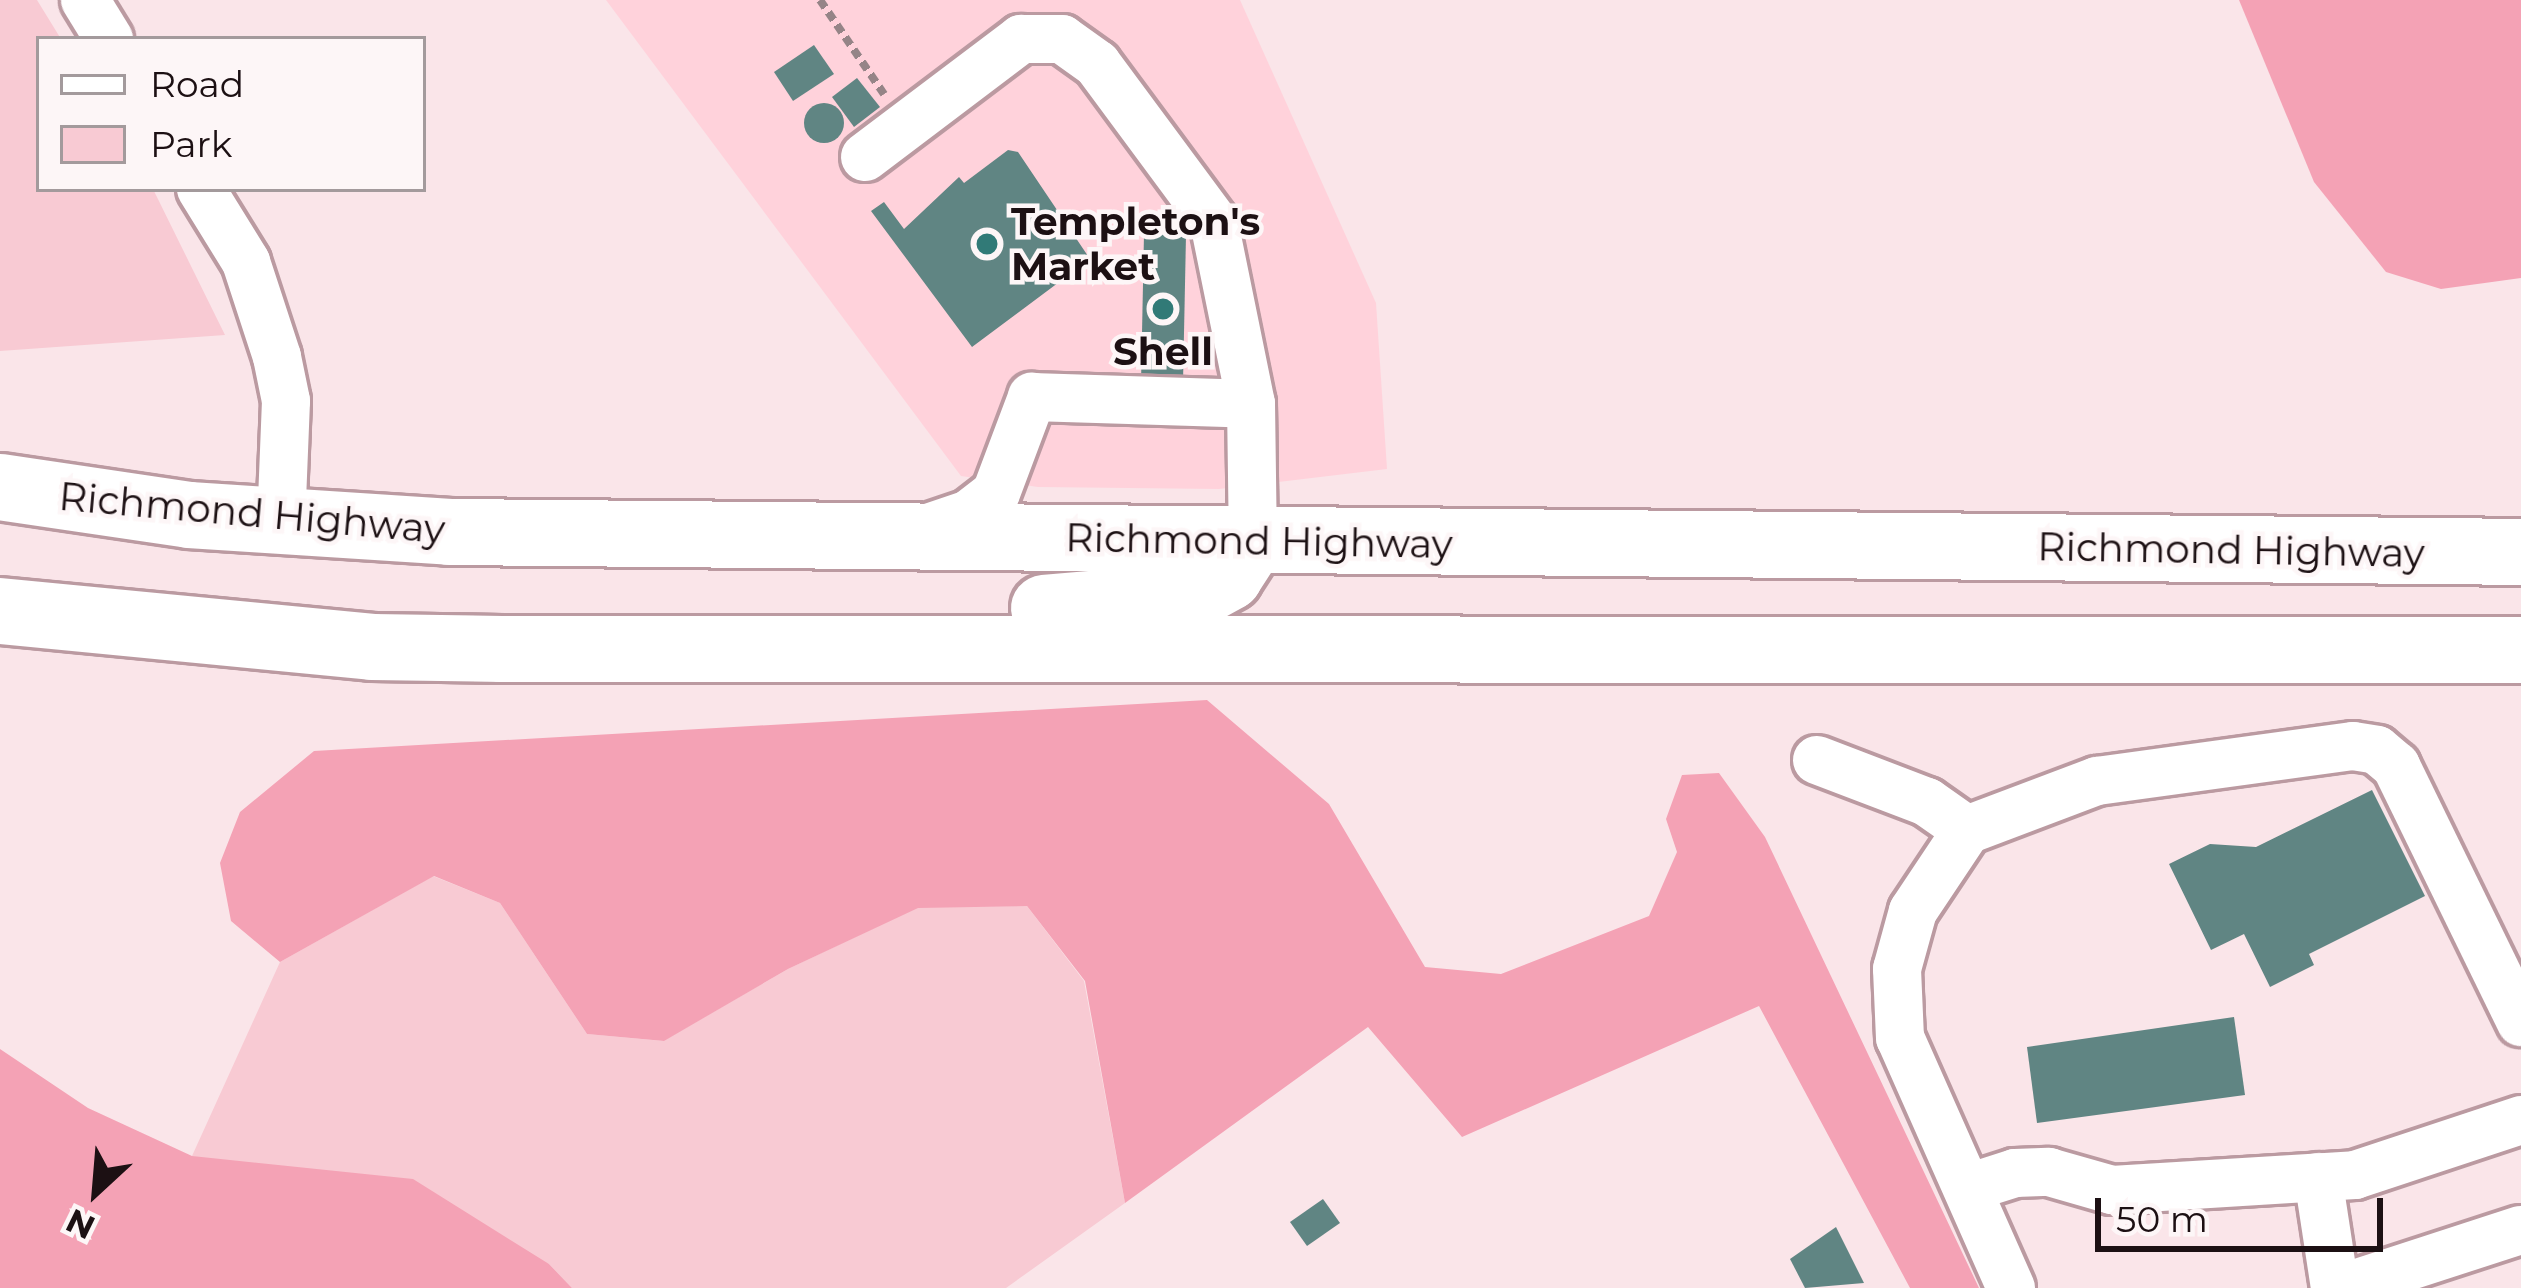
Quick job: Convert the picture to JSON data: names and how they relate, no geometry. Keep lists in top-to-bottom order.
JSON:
{
  "streets": {
    "highway": ["Richmond Highway"]
  },
  "places": ["Templeton's Market", "Shell"],
  "legend": ["Road", "Park"],
  "scale_bar": "50 m",
  "north": "bottom left"
}
